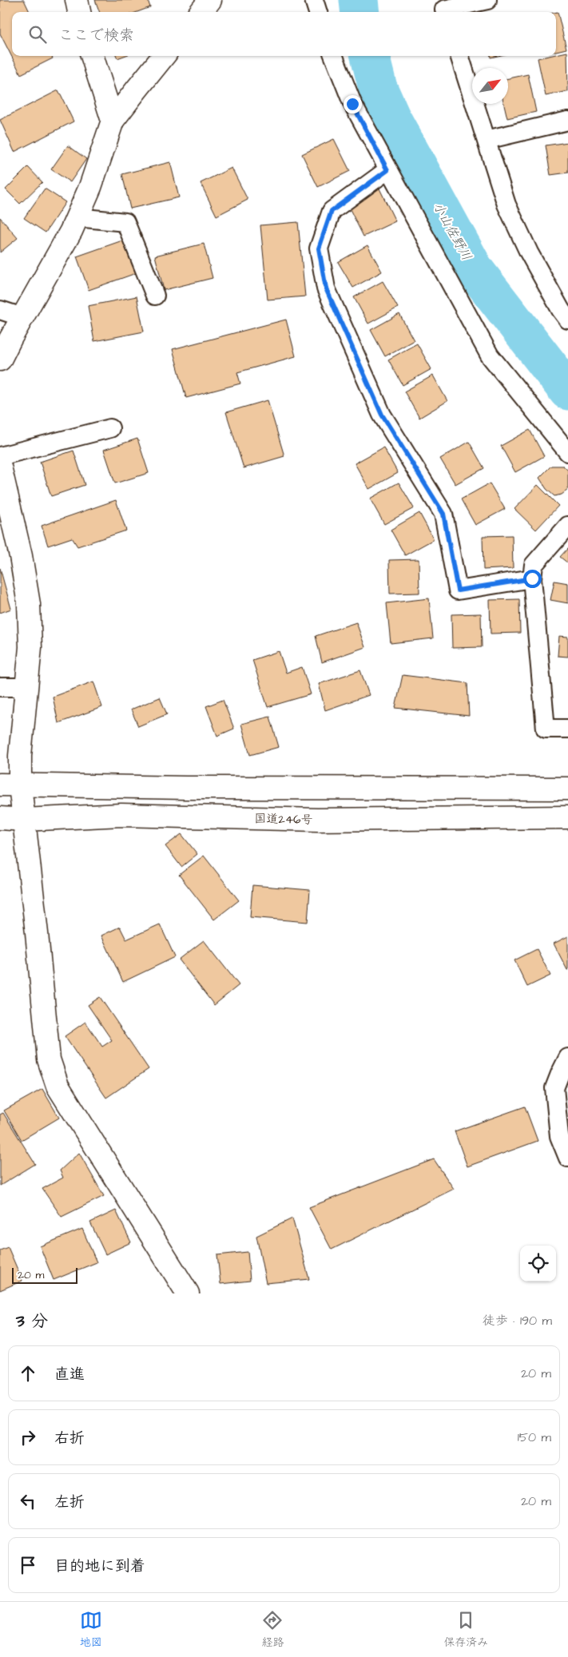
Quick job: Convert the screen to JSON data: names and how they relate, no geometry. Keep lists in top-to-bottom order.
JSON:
{
  "streets": {
    "main road": ["国道246号"]
  },
  "water": ["小山佐野川"],
  "scale_bar": "20 m",
  "north": "top right",
  "page": {
    "search": "ここで検索",
    "scale": "20 m",
    "heading": ["3 分", "徒歩 · 190 m"],
    "list": [
      ["直進", "20 m"],
      ["右折", "150 m"],
      ["左折", "20 m"],
      "目的地に到着"
    ],
    "nav": ["地図", "経路", "保存済み"]
  }
}
